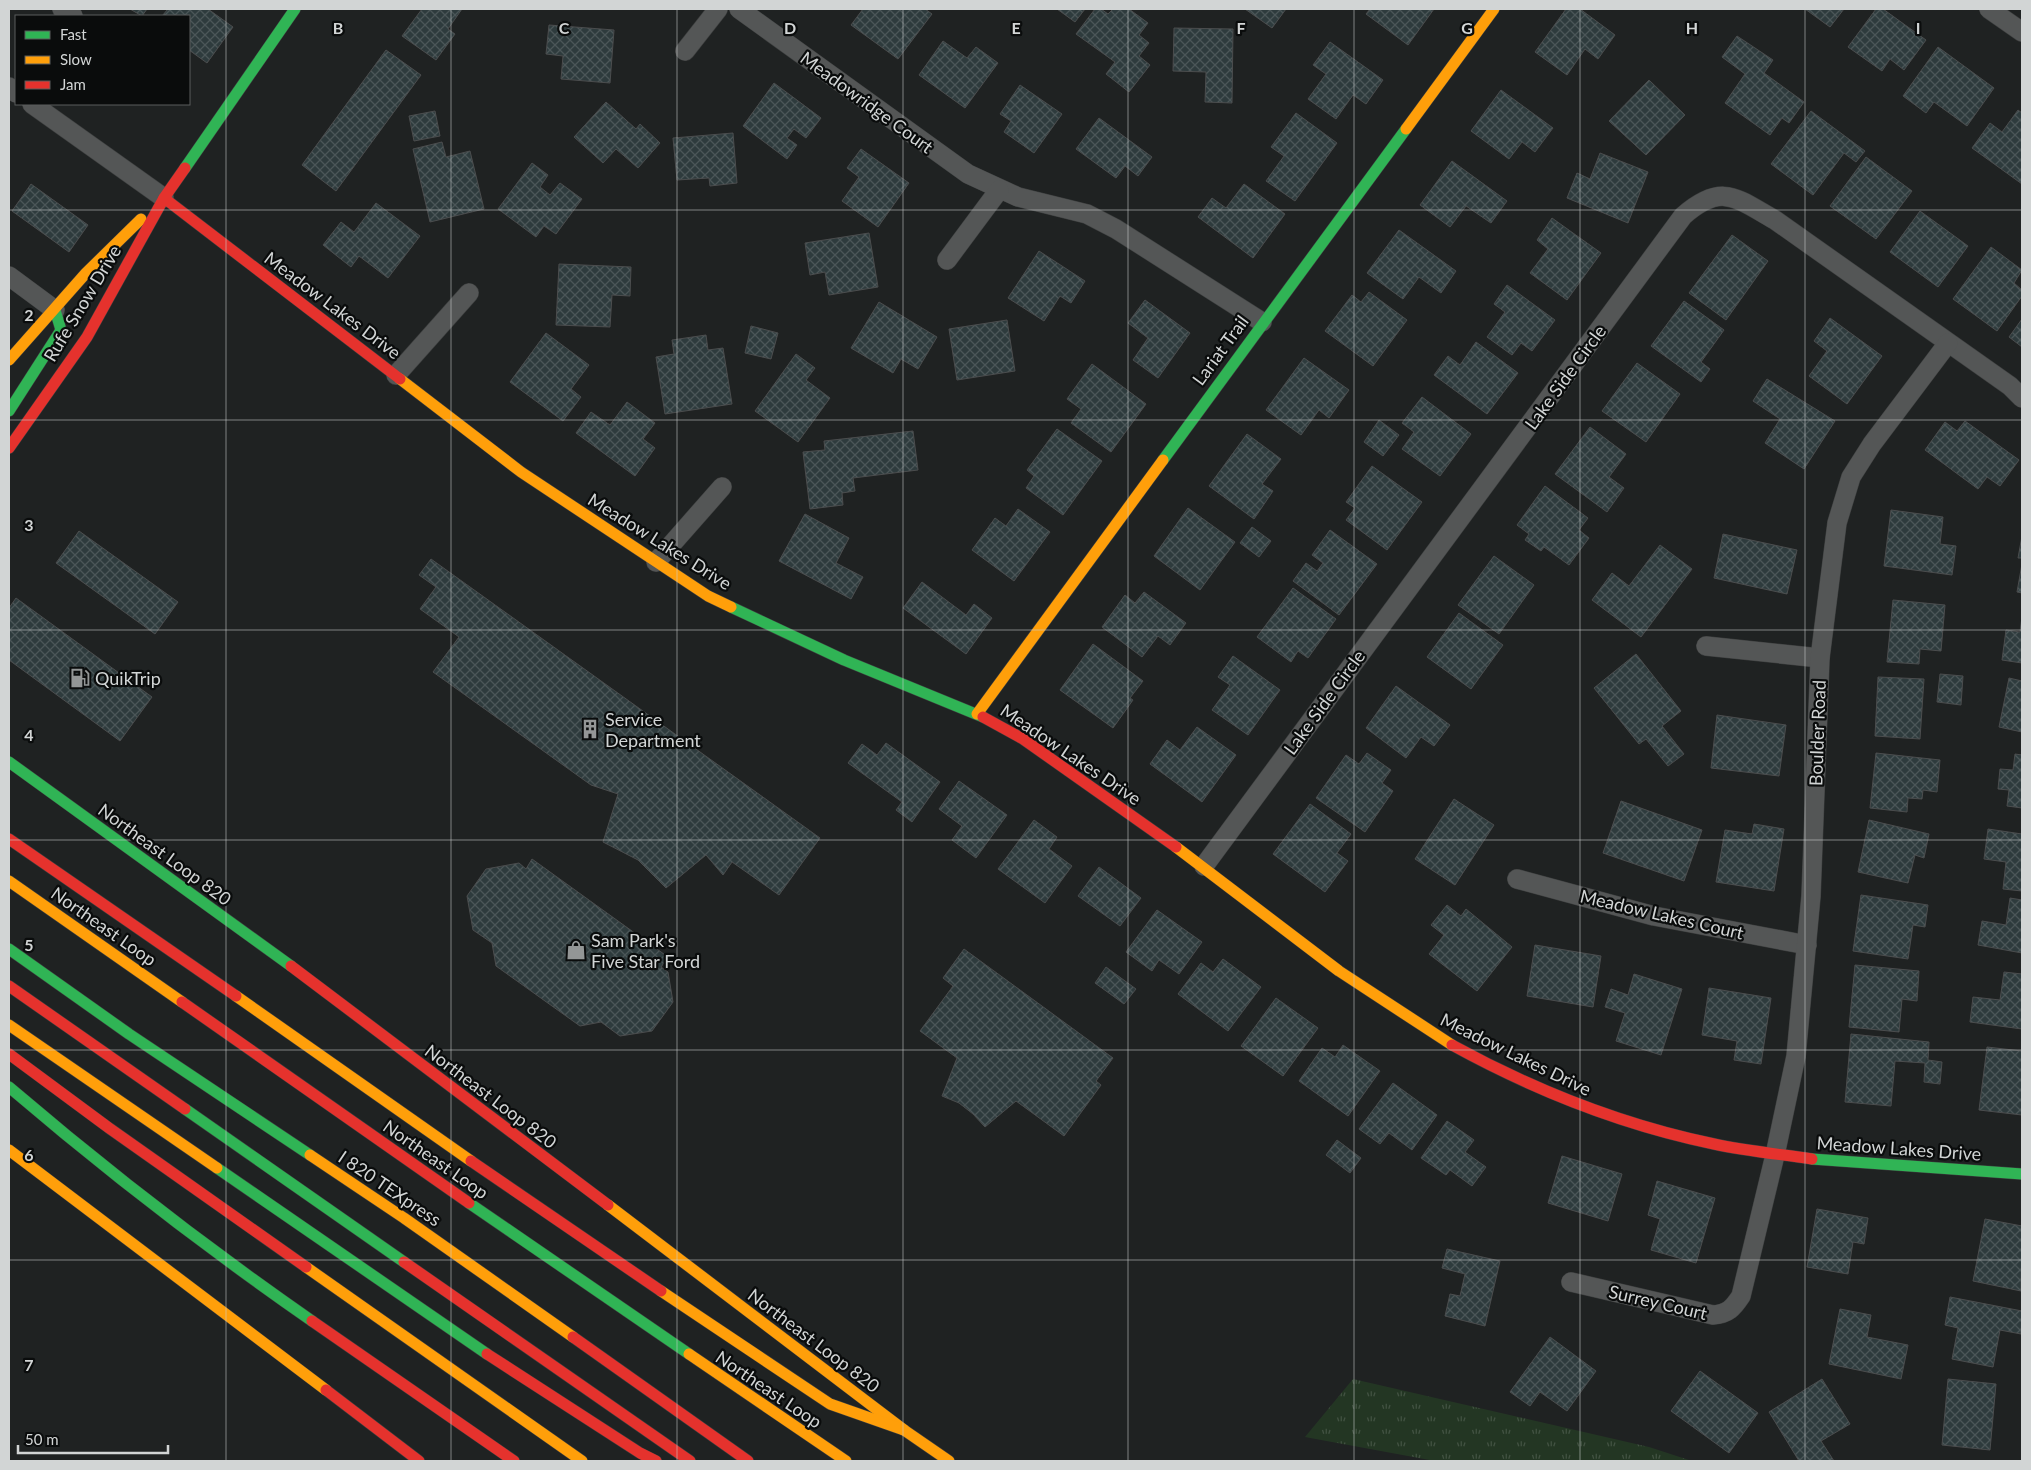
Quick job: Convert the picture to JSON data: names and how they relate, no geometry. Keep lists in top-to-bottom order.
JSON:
{
  "streets": {
    "main road": [
      "Rufe Snow Drive",
      "Meadow Lakes Drive",
      "Lariat Trail",
      "Northeast Loop 820",
      "Northeast Loop",
      "I 820 TEXpress"
    ],
    "street": [
      "Meadowridge Court",
      "Lake Side Circle",
      "Boulder Road",
      "Meadow Lakes Court",
      "Surrey Court"
    ]
  },
  "crossings": [
    ["Meadowridge Court", "Lariat Trail"],
    ["Rufe Snow Drive", "Meadow Lakes Drive"],
    ["Meadow Lakes Drive", "Lariat Trail"],
    ["Meadow Lakes Drive", "Lake Side Circle"],
    ["Meadow Lakes Drive", "Boulder Road"],
    ["Meadow Lakes Drive", "Surrey Court"],
    ["Lake Side Circle", "Boulder Road"],
    ["Boulder Road", "Meadow Lakes Court"],
    ["Boulder Road", "Surrey Court"]
  ],
  "places": {
    "fuel station": ["QuikTrip"],
    "building": ["Service Department"],
    "shop": ["Sam Park's Five Star Ford"]
  },
  "legend": ["Fast", "Slow", "Jam"],
  "scale_bar": "50 m",
  "grid": {
    "columns": [
      "B",
      "C",
      "D",
      "E",
      "F",
      "G",
      "H",
      "I"
    ],
    "rows": [
      "2",
      "3",
      "4",
      "5",
      "6",
      "7"
    ]
  }
}
